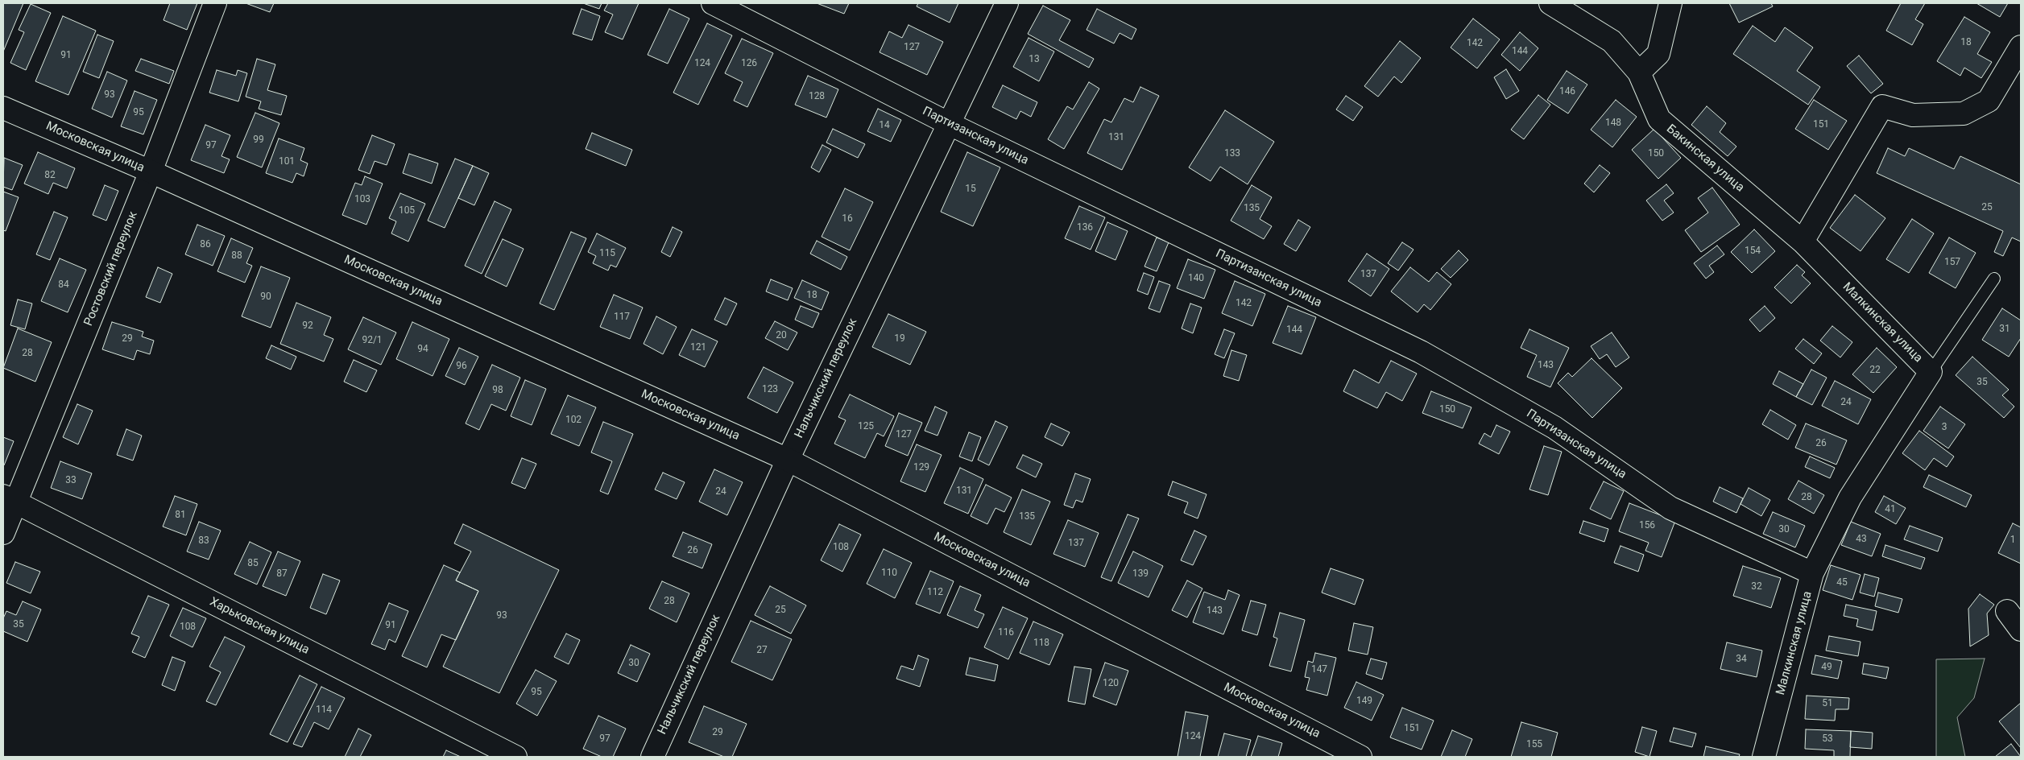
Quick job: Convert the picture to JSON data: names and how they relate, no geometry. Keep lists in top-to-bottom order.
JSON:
{
  "streets": {
    "street": [
      "Партизанская улица",
      "Московская улица",
      "Бакинская улица",
      "Ростовский переулок",
      "Малкинская улица",
      "Нальчикский переулок",
      "Харьковская улица"
    ]
  },
  "crossings": [
    ["Партизанская улица", "Малкинская улица"],
    ["Партизанская улица", "Нальчикский переулок"],
    ["Московская улица", "Ростовский переулок"],
    ["Московская улица", "Нальчикский переулок"],
    ["Бакинская улица", "Малкинская улица"],
    ["Ростовский переулок", "Харьковская улица"]
  ],
  "house_numbers": [
    "18",
    "142",
    "127",
    "144",
    "91",
    "13",
    "124",
    "126",
    "146",
    "93",
    "128",
    "95",
    "148",
    "151",
    "14",
    "131",
    "99",
    "97",
    "133",
    "150",
    "101",
    "82",
    "15",
    "103",
    "25",
    "135",
    "105",
    "16",
    "136",
    "86",
    "154",
    "115",
    "88",
    "157",
    "137",
    "140",
    "84",
    "18",
    "90",
    "142",
    "117",
    "92",
    "31",
    "144",
    "20",
    "29",
    "19",
    "92/1",
    "121",
    "94",
    "28",
    "143",
    "96",
    "22",
    "35",
    "123",
    "98",
    "24",
    "150",
    "102",
    "125",
    "3",
    "127",
    "26",
    "129",
    "33",
    "131",
    "24",
    "28",
    "41",
    "81",
    "135",
    "156",
    "30",
    "43",
    "1",
    "83",
    "137",
    "108",
    "26",
    "85",
    "110",
    "87",
    "139",
    "45",
    "32",
    "112",
    "28",
    "25",
    "143",
    "93",
    "35",
    "91",
    "108",
    "116",
    "118",
    "27",
    "34",
    "30",
    "49",
    "147",
    "120",
    "95",
    "149",
    "51",
    "114",
    "151",
    "29",
    "124",
    "97",
    "53",
    "155"
  ]
}
